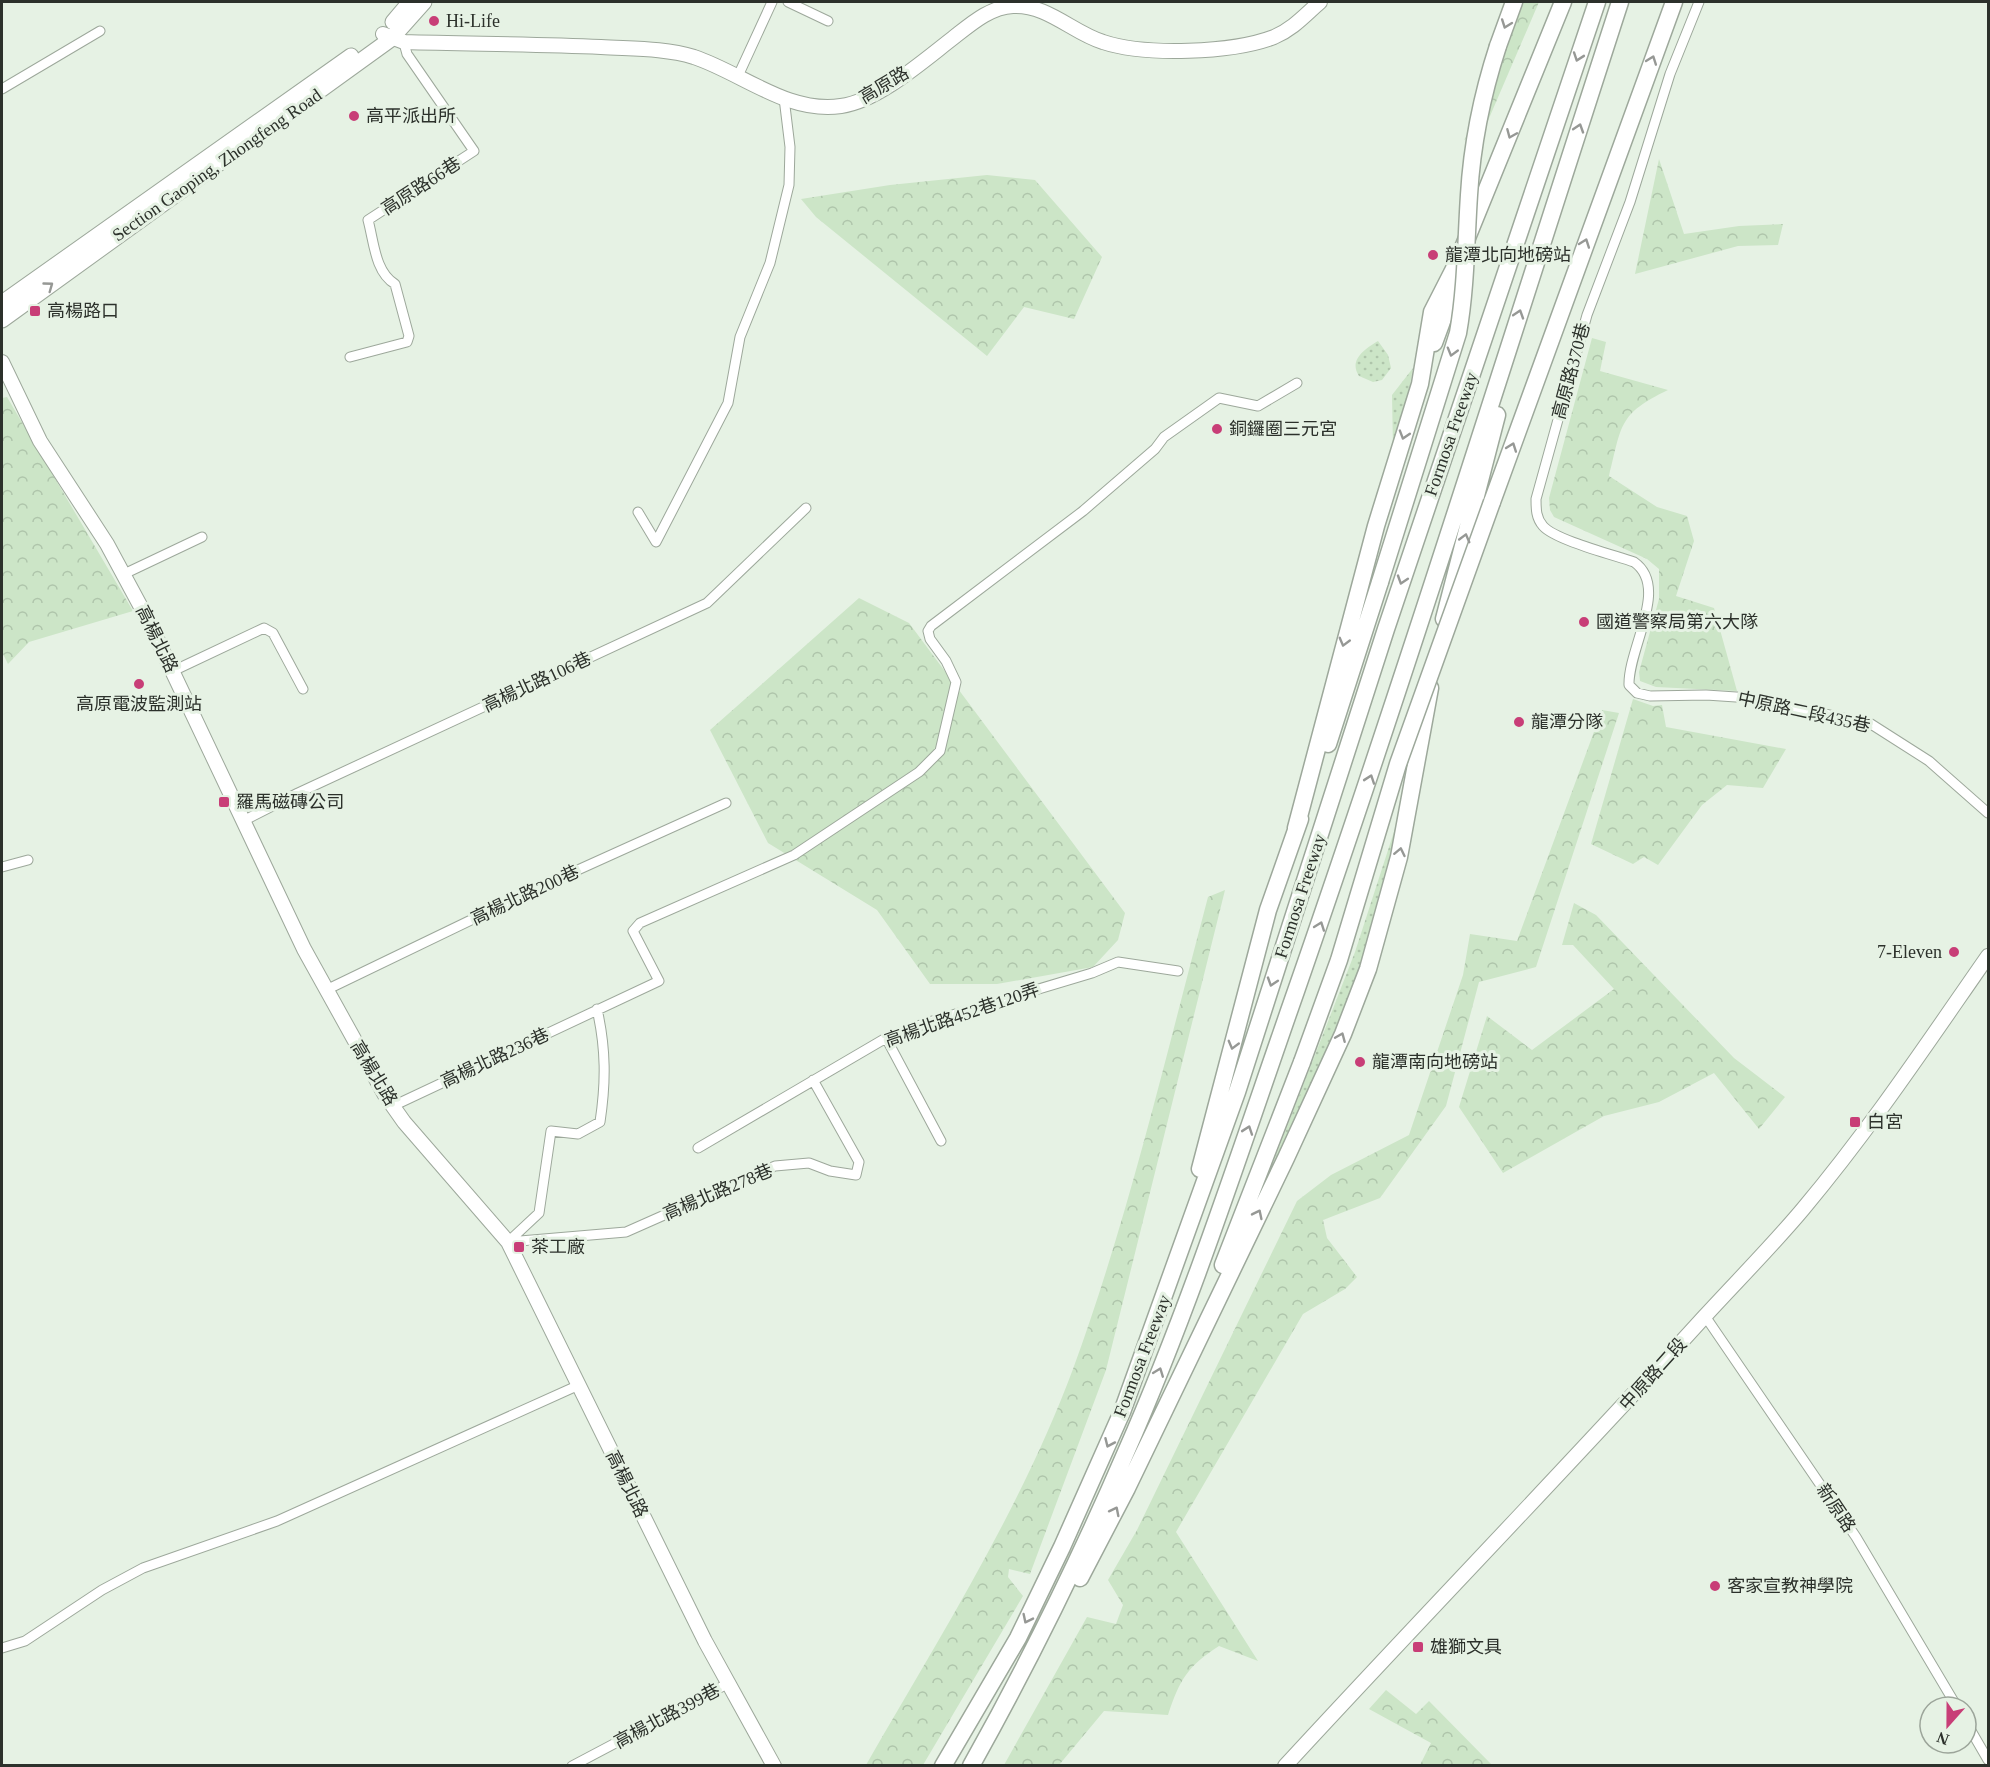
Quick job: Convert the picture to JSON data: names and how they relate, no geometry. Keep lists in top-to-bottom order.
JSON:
{
  "streets": {
    "highway": ["Formosa Freeway"],
    "main road": ["Section Gaoping, Zhongfeng Road"],
    "street": [
      "高原路",
      "高原路66巷",
      "高原路370巷",
      "高楊北路",
      "高楊北路106巷",
      "中原路二段435巷",
      "高楊北路200巷",
      "高楊北路452巷120弄",
      "高楊北路236巷",
      "高楊北路278巷",
      "中原路二段",
      "新原路",
      "高楊北路399巷"
    ]
  },
  "crossings": [
    ["高原路", "Section Gaoping, Zhongfeng Road"],
    ["高原路", "高原路66巷"],
    ["Section Gaoping, Zhongfeng Road", "高原路66巷"],
    ["高原路370巷", "中原路二段435巷"],
    ["高楊北路", "高楊北路106巷"],
    ["高楊北路", "高楊北路200巷"],
    ["高楊北路", "高楊北路236巷"],
    ["高楊北路", "高楊北路278巷"],
    ["高楊北路", "高楊北路399巷"],
    ["高楊北路452巷120弄", "高楊北路278巷"],
    ["中原路二段", "新原路"]
  ],
  "places": {
    "other": [
      "Hi-Life",
      "高平派出所",
      "龍潭北向地磅站",
      "銅鑼圈三元宮",
      "國道警察局第六大隊",
      "高原電波監測站",
      "龍潭分隊",
      "7-Eleven",
      "龍潭南向地磅站",
      "客家宣教神學院"
    ],
    "transit": [
      "高楊路口",
      "羅馬磁磚公司",
      "白宮",
      "茶工廠",
      "雄獅文具"
    ]
  },
  "north": "bottom"
}
